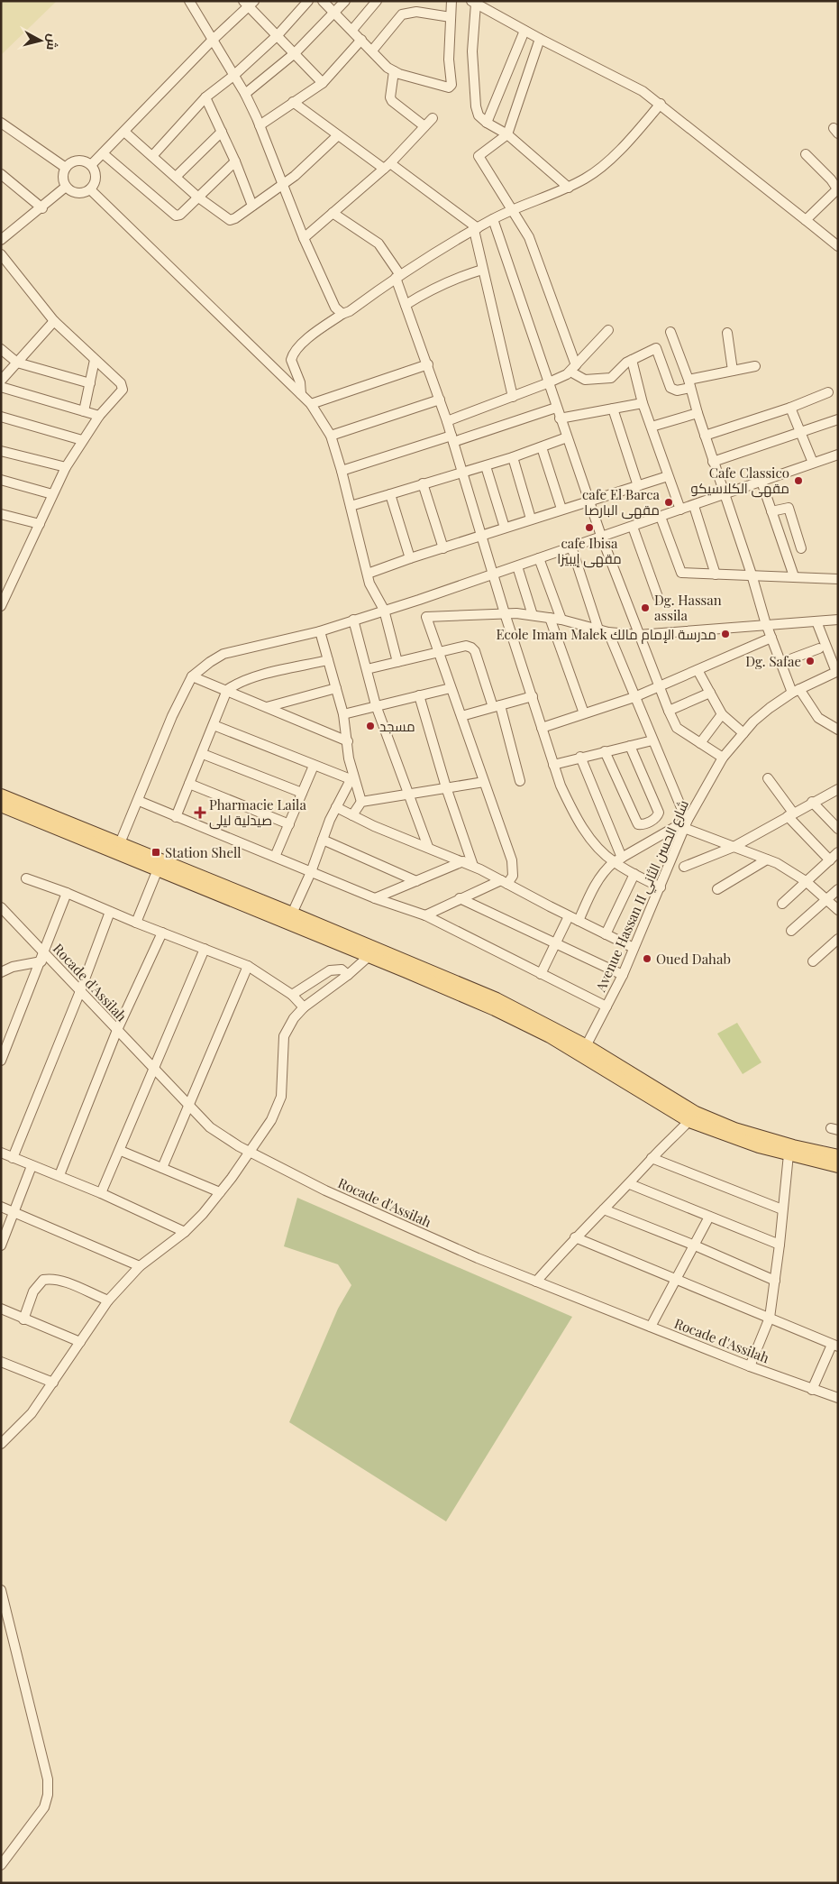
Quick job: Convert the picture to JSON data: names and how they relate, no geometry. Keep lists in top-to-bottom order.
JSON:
{
  "streets": {
    "street": ["Avenue Hassan II شارع الحسن الثاني", "Rocade d'Assilah"]
  },
  "places": {
    "other": [
      "Cafe Classico مقهى الكلاسيكو",
      "cafe El Barca مقهى البارصا",
      "cafe Ibisa مقهى إيبيزا",
      "Dg. Hassan assila",
      "Ecole Imam Malek مدرسة الإمام مالك",
      "Dg. Safae",
      "مسجد",
      "Oued Dahab"
    ],
    "health": ["Pharmacie Laila صيدلية ليلى"],
    "transit": ["Station Shell"]
  },
  "north": "right"
}
